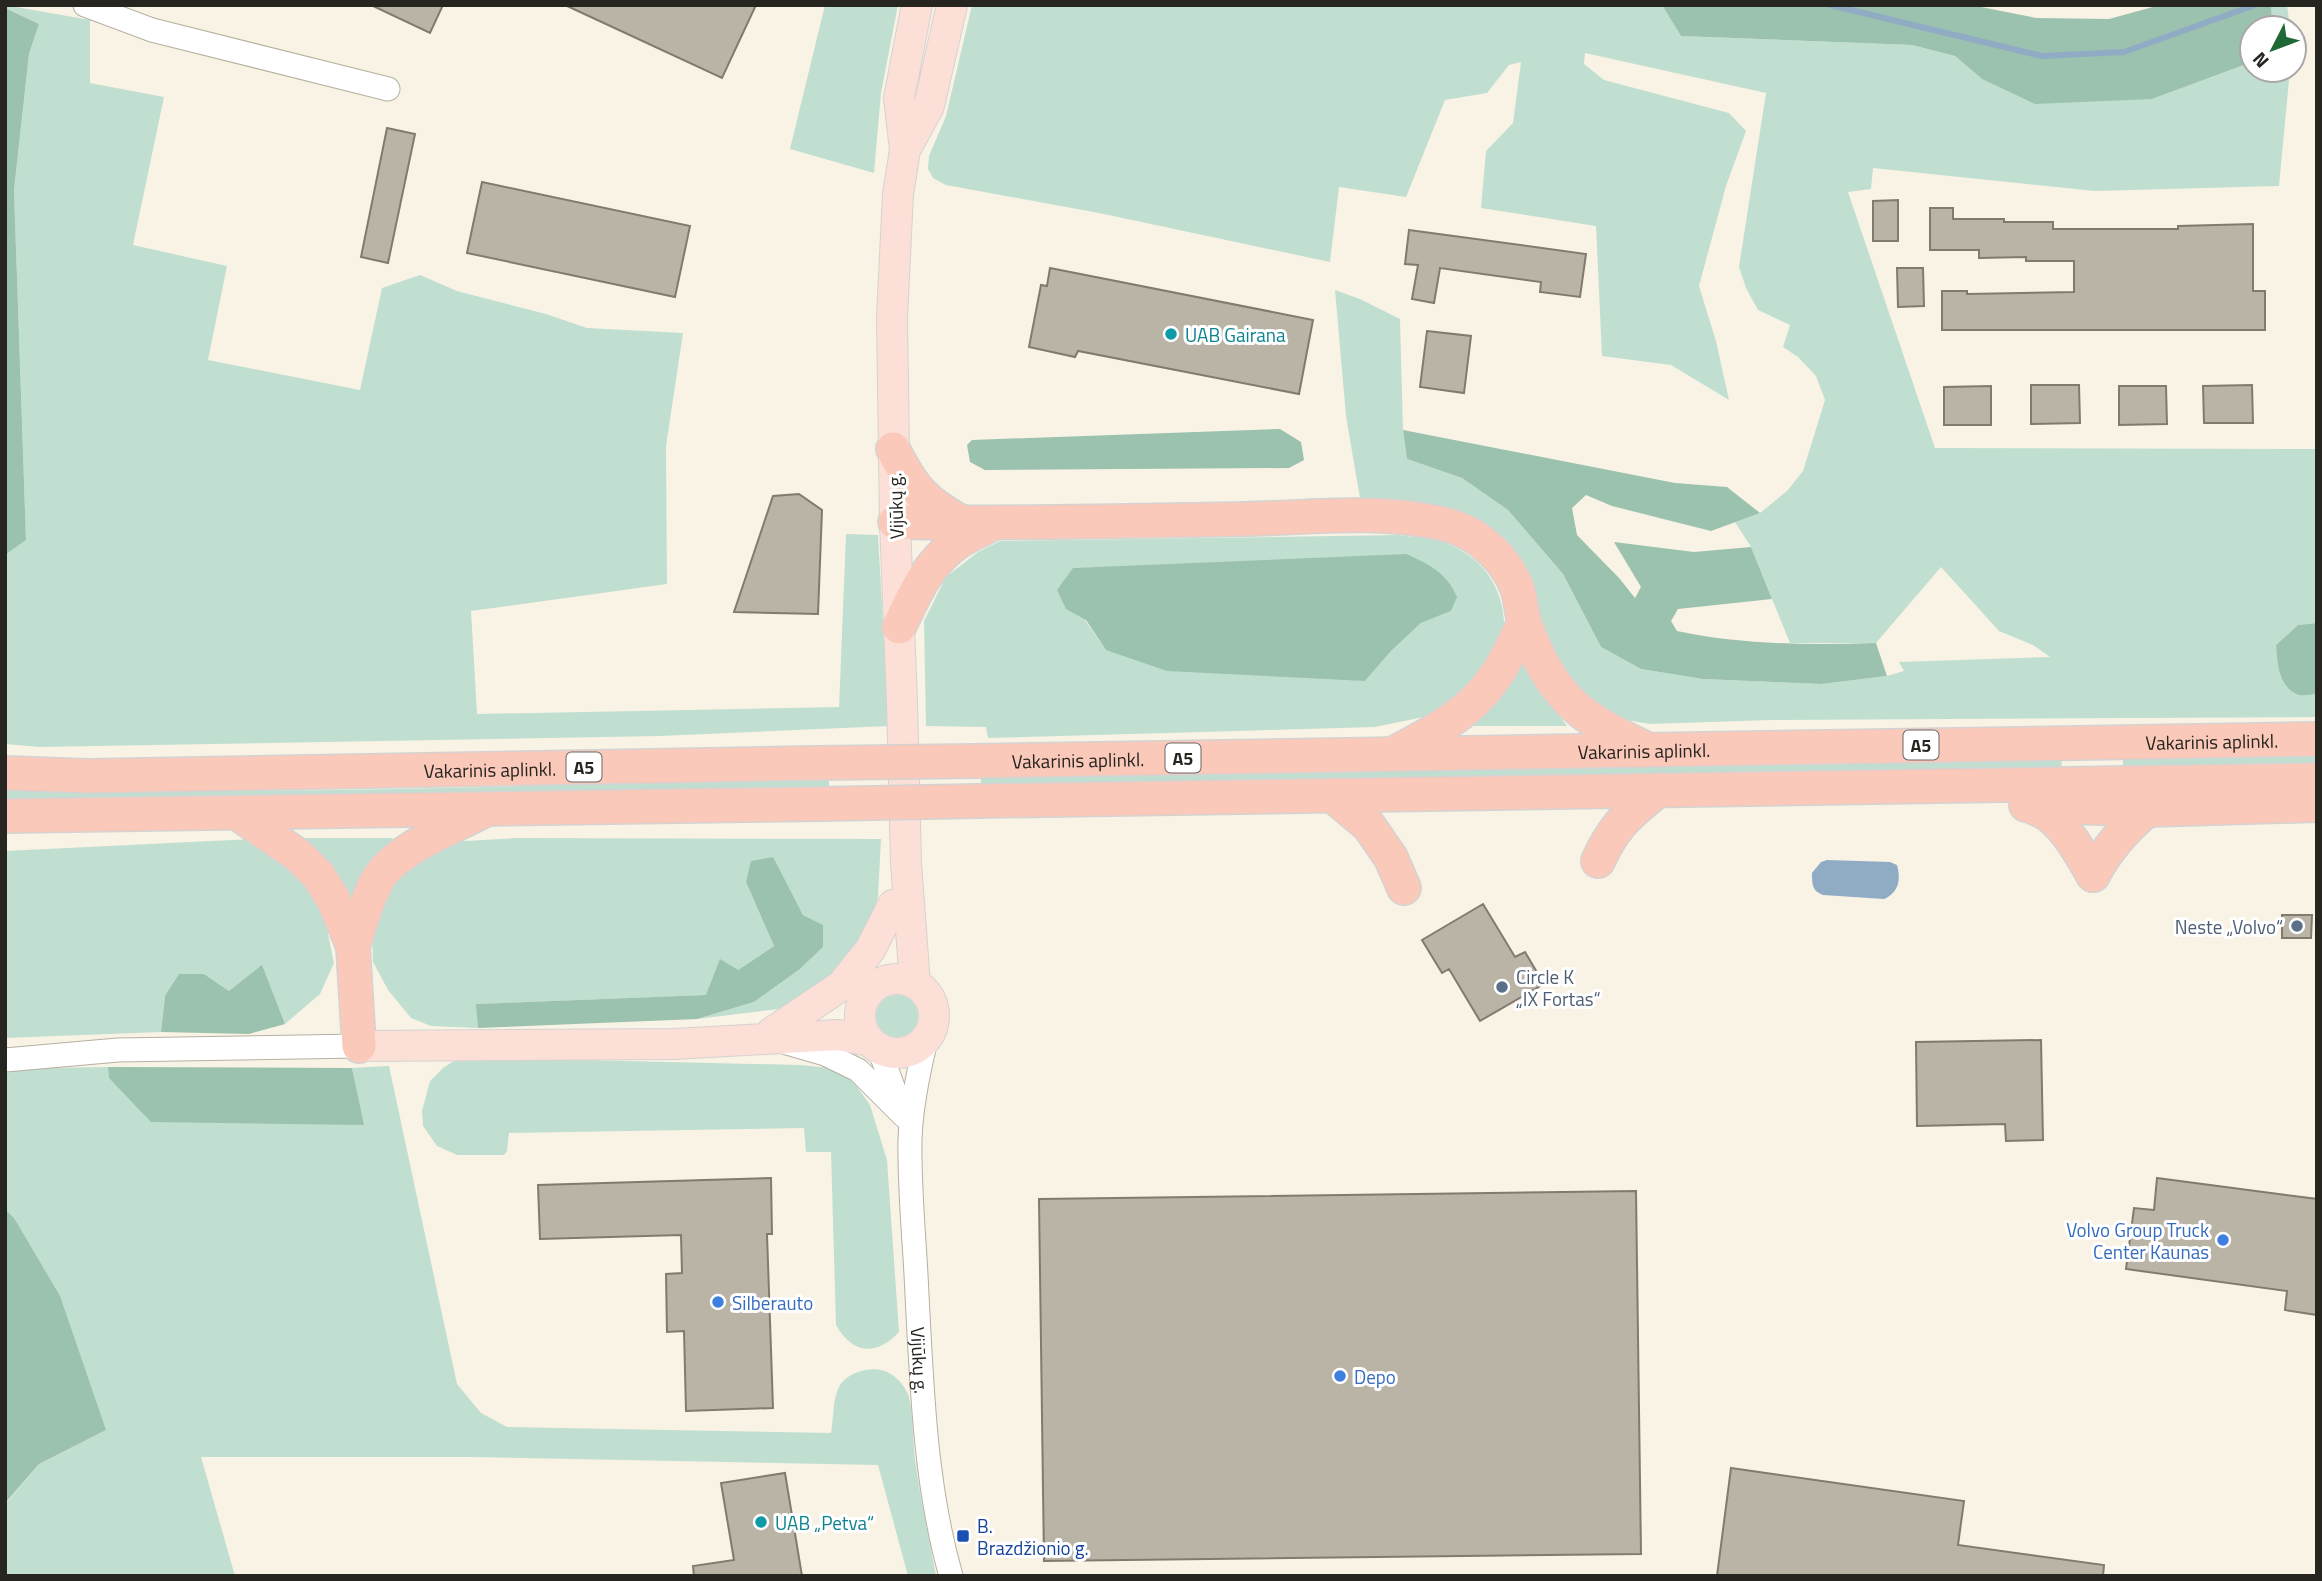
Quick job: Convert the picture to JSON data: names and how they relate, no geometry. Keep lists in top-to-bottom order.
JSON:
{
  "streets": {
    "highway": ["Vakarinis aplinkl.", "A5"],
    "main road": ["Vijūkų g."]
  },
  "places": {
    "other": [
      "UAB Gairana",
      "Neste „Volvo“",
      "Circle K „IX Fortas“",
      "Volvo Group Truck Center Kaunas",
      "Silberauto",
      "Depo",
      "UAB „Petva“"
    ],
    "transit": ["B. Brazdžionio g."]
  },
  "north": "bottom left"
}
